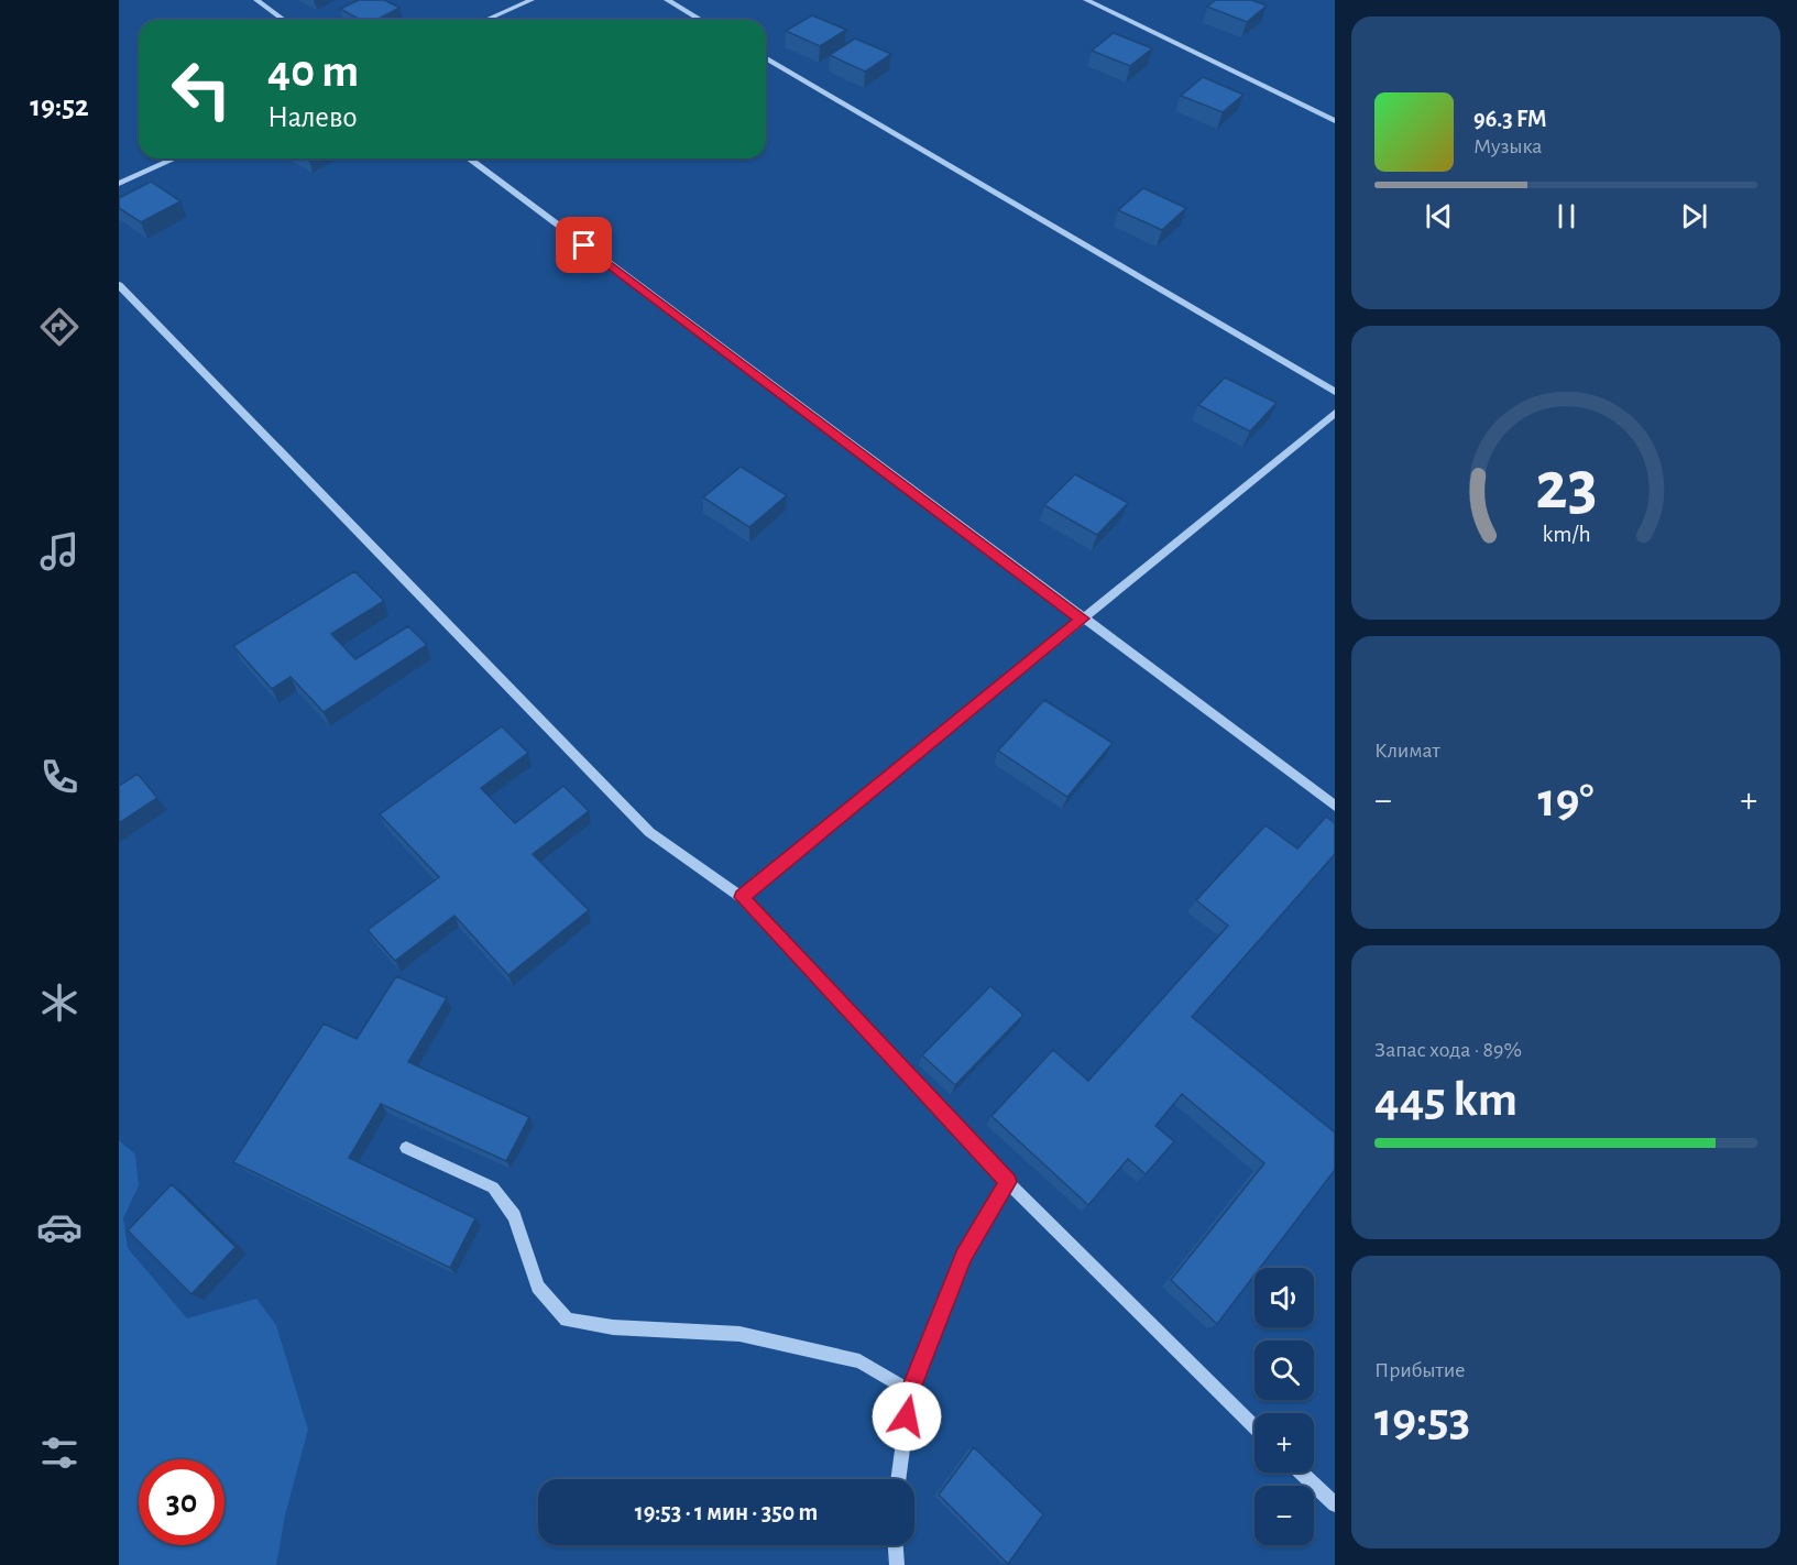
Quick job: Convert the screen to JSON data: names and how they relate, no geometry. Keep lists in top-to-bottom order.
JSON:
{
  "page": {
    "tabs": "19:52",
    "turn": ["40 m", "Налево"],
    "song": ["96.3 FM", "Музыка"],
    "tile": [
      "Климат",
      ["Запас хода · 89%", "445 km"],
      ["Прибытие", "19:53"]
    ],
    "heat": ["−", "19°", "+"],
    "map_buttons": ["+", "−"],
    "limit": "30",
    "trip": "19:53 · 1 мин · 350 m",
    "gauge": ["23", "km/h"]
  }
}
